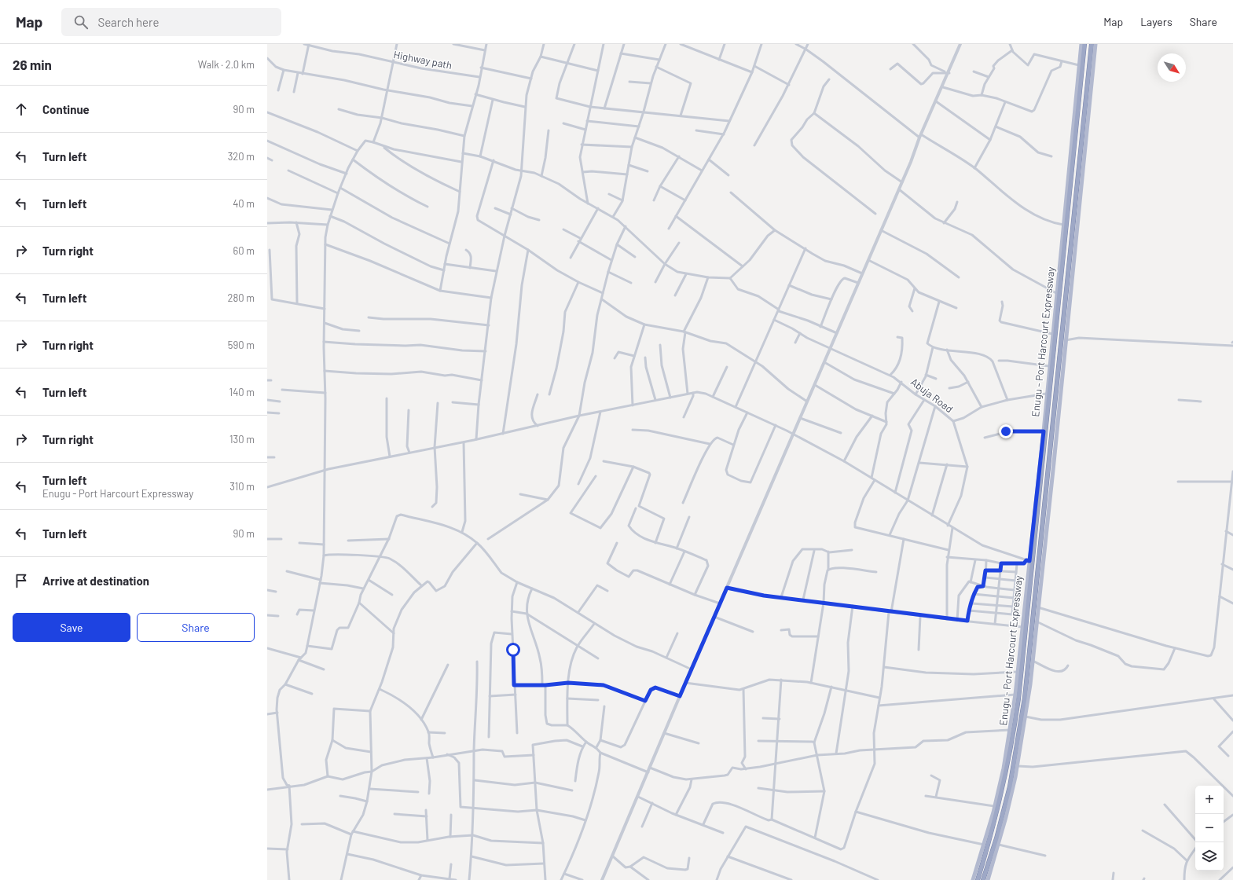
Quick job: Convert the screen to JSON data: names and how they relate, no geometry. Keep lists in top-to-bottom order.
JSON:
{
  "streets": {
    "highway": ["Enugu - Port Harcourt Expressway"],
    "street": ["Highway path", "Abuja Road"]
  },
  "crossings": [
    ["Enugu - Port Harcourt Expressway", "Abuja Road"]
  ],
  "north": "bottom right",
  "page": {
    "header": "Map",
    "search": "Search here",
    "nav": ["Map", "Layers", "Share"],
    "heading": ["26 min", "Walk · 2.0 km"],
    "list": [
      ["Continue", "90 m"],
      ["Turn left", "320 m"],
      ["Turn left", "40 m"],
      ["Turn right", "60 m"],
      ["Turn left", "280 m"],
      ["Turn right", "590 m"],
      ["Turn left", "140 m"],
      ["Turn right", "130 m"],
      ["Turn left", "Enugu - Port Harcourt Expressway", "310 m"],
      ["Turn left", "90 m"],
      "Arrive at destination"
    ],
    "buttons": ["Save", "Share"],
    "map_buttons": ["+", "−"]
  }
}
